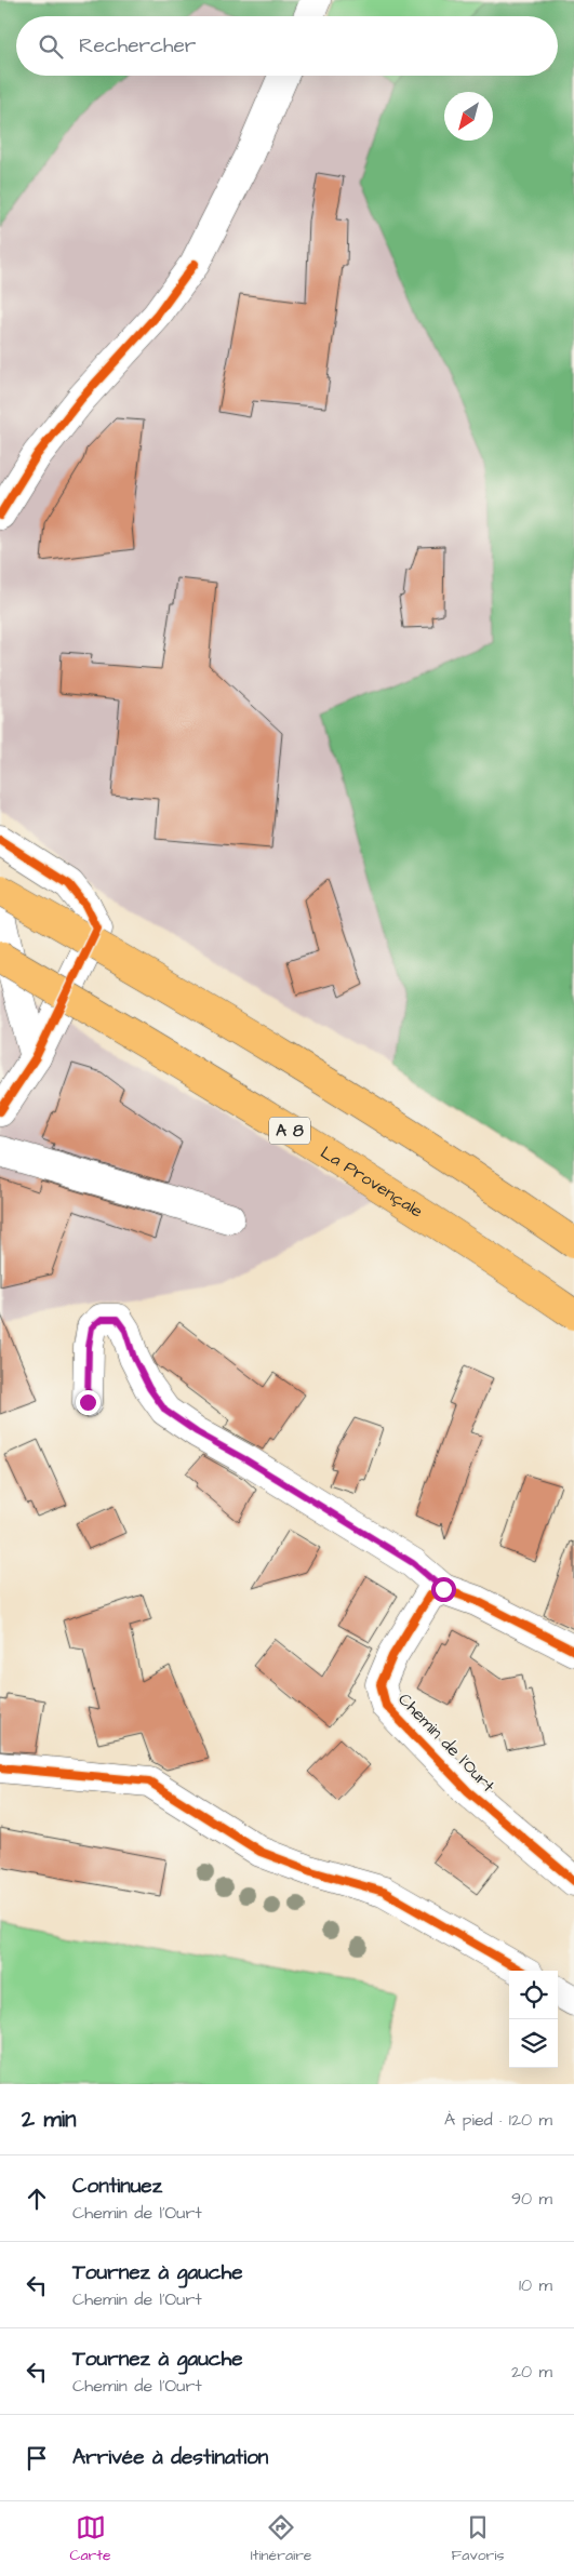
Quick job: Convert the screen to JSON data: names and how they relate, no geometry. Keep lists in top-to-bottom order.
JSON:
{
  "streets": {
    "highway": ["A 8", "La Provençale"],
    "street": ["Chemin de l'Ourt"]
  },
  "north": "bottom left",
  "page": {
    "search": "Rechercher",
    "heading": ["2 min", "À pied · 120 m"],
    "list": [
      ["Continuez", "Chemin de l'Ourt", "90 m"],
      ["Tournez à gauche", "Chemin de l'Ourt", "10 m"],
      ["Tournez à gauche", "Chemin de l'Ourt", "20 m"],
      "Arrivée à destination"
    ],
    "nav": ["Carte", "Itinéraire", "Favoris"]
  }
}
